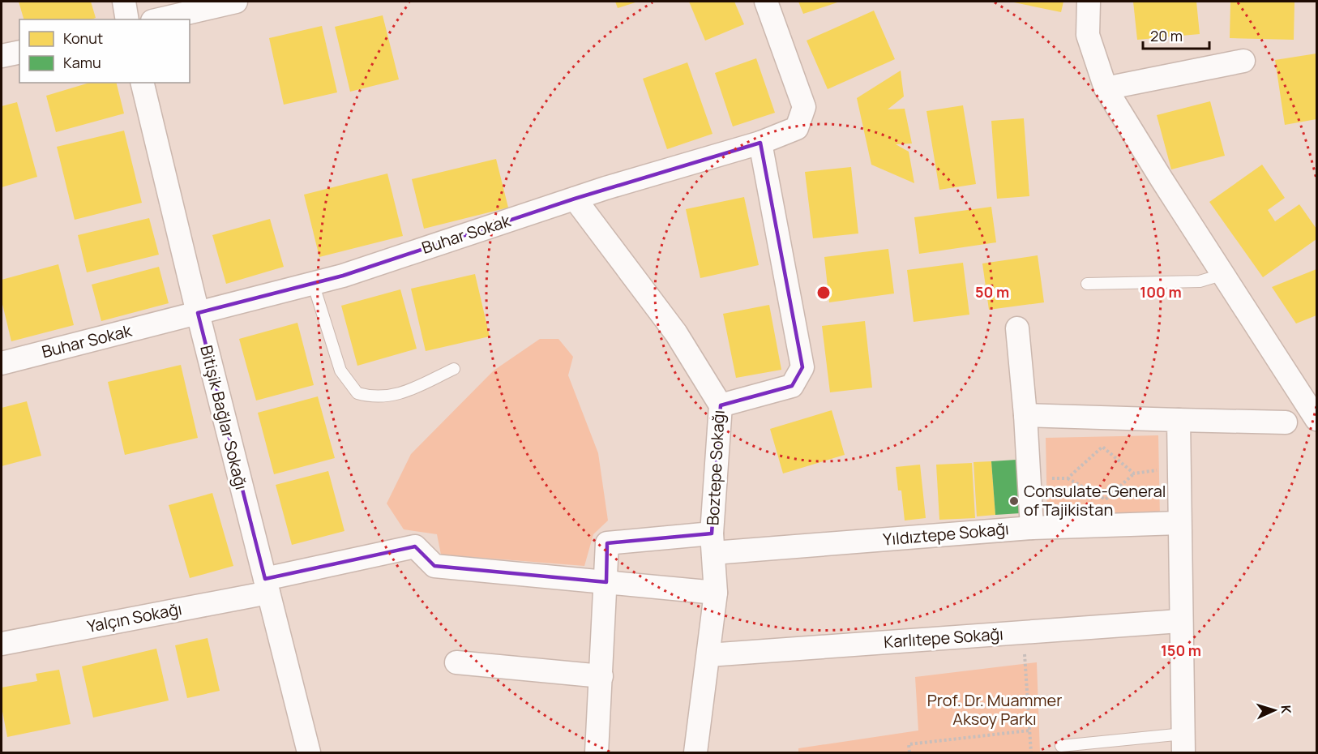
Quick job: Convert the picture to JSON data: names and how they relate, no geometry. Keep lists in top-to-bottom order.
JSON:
{
  "streets": {
    "street": [
      "Buhar Sokak",
      "Bitişik Bağlar Sokağı",
      "Boztepe Sokağı",
      "Yıldıztepe Sokağı",
      "Yalçın Sokağı",
      "Karlıtepe Sokağı"
    ]
  },
  "crossings": [
    ["Buhar Sokak", "Bitişik Bağlar Sokağı"],
    ["Buhar Sokak", "Boztepe Sokağı"],
    ["Bitişik Bağlar Sokağı", "Yalçın Sokağı"],
    ["Boztepe Sokağı", "Yıldıztepe Sokağı"],
    ["Boztepe Sokağı", "Karlıtepe Sokağı"],
    ["Yıldıztepe Sokağı", "Yalçın Sokağı"]
  ],
  "parks": ["Prof. Dr. Muammer Aksoy Parkı"],
  "places": ["Consulate-General of Tajikistan"],
  "legend": ["Konut", "Kamu"],
  "scale_bar": "20 m",
  "north": "right",
  "rings": ["50 m", "100 m", "150 m"]
}
